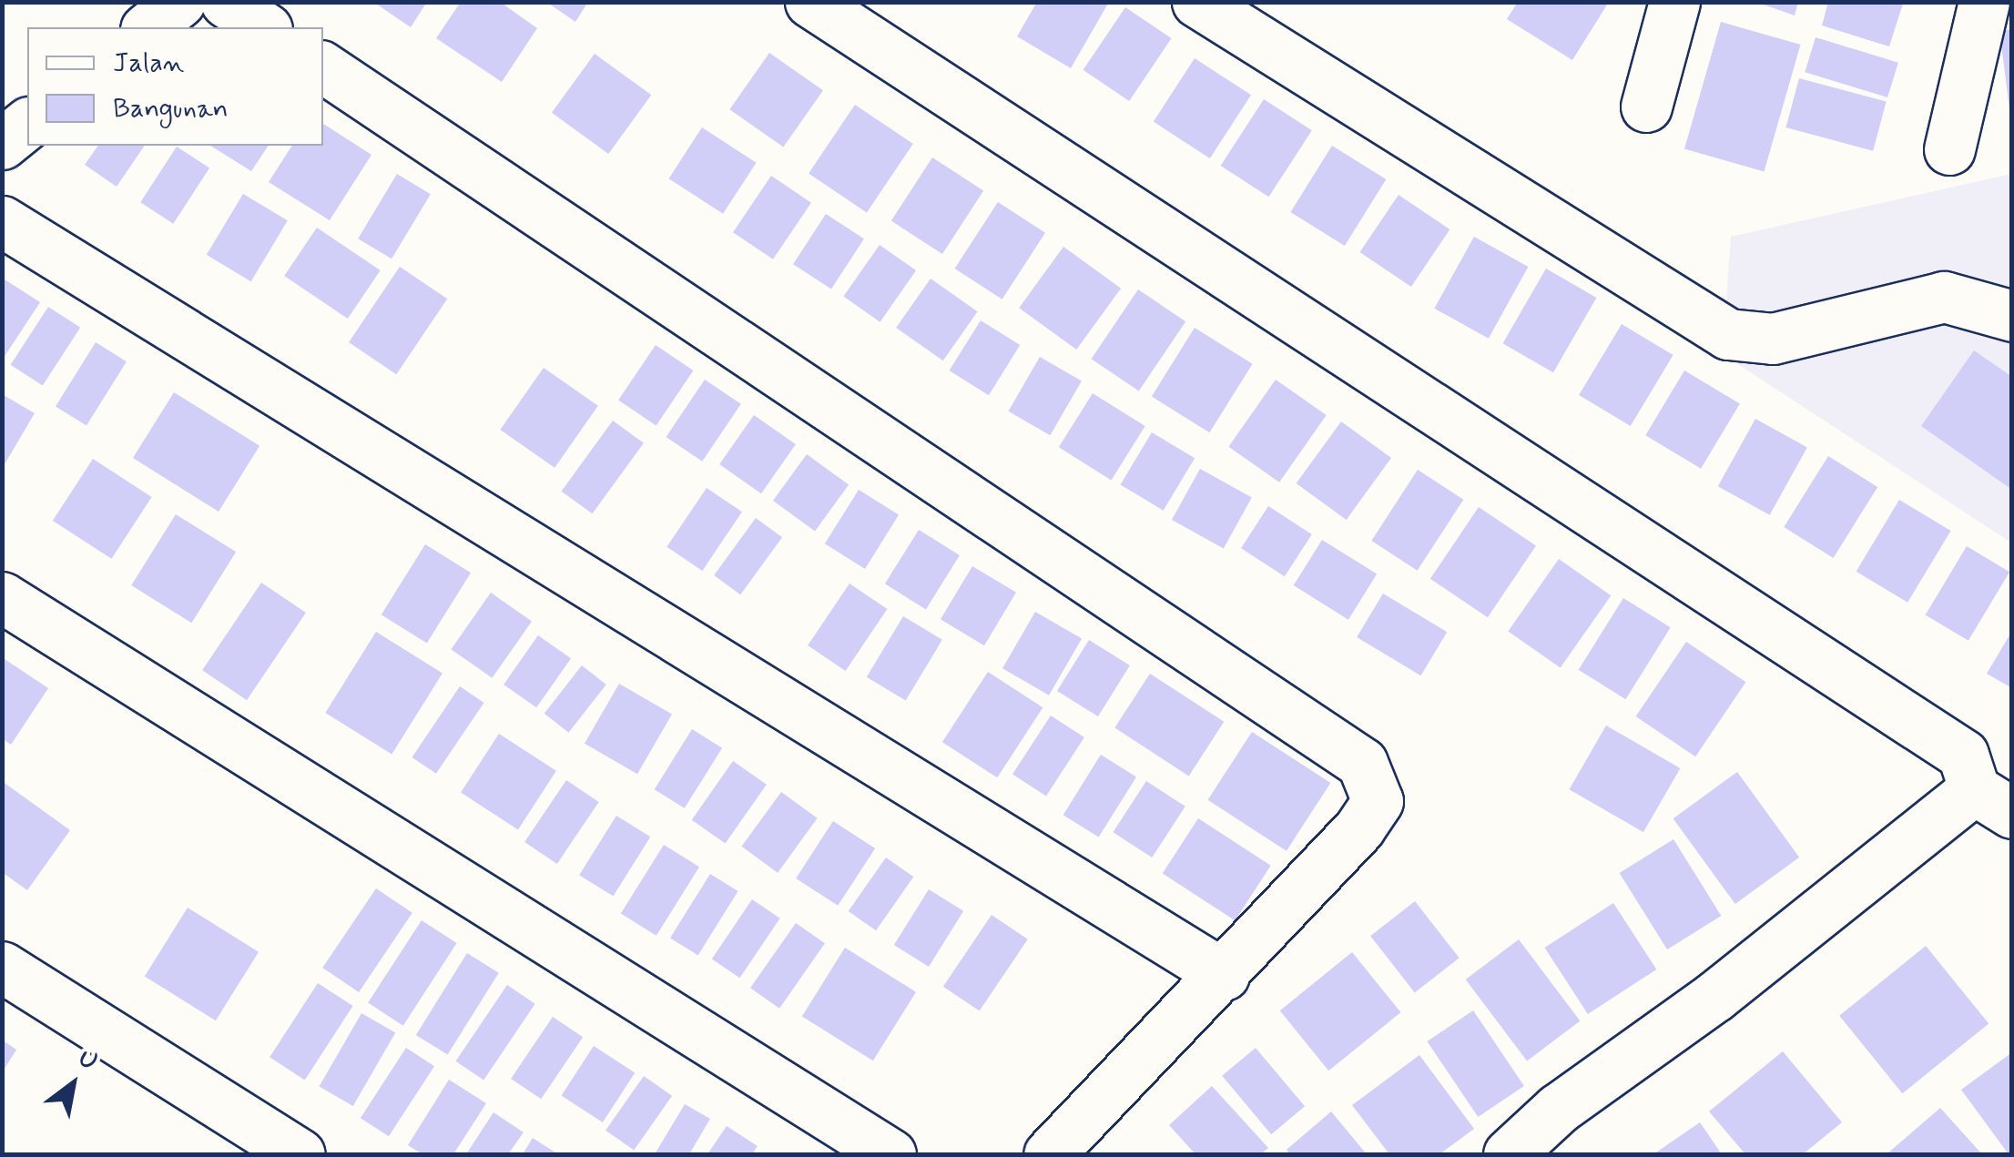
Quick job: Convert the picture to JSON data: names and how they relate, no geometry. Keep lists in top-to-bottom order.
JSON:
{
  "legend": ["Jalan", "Bangunan"],
  "north": "top right"
}
